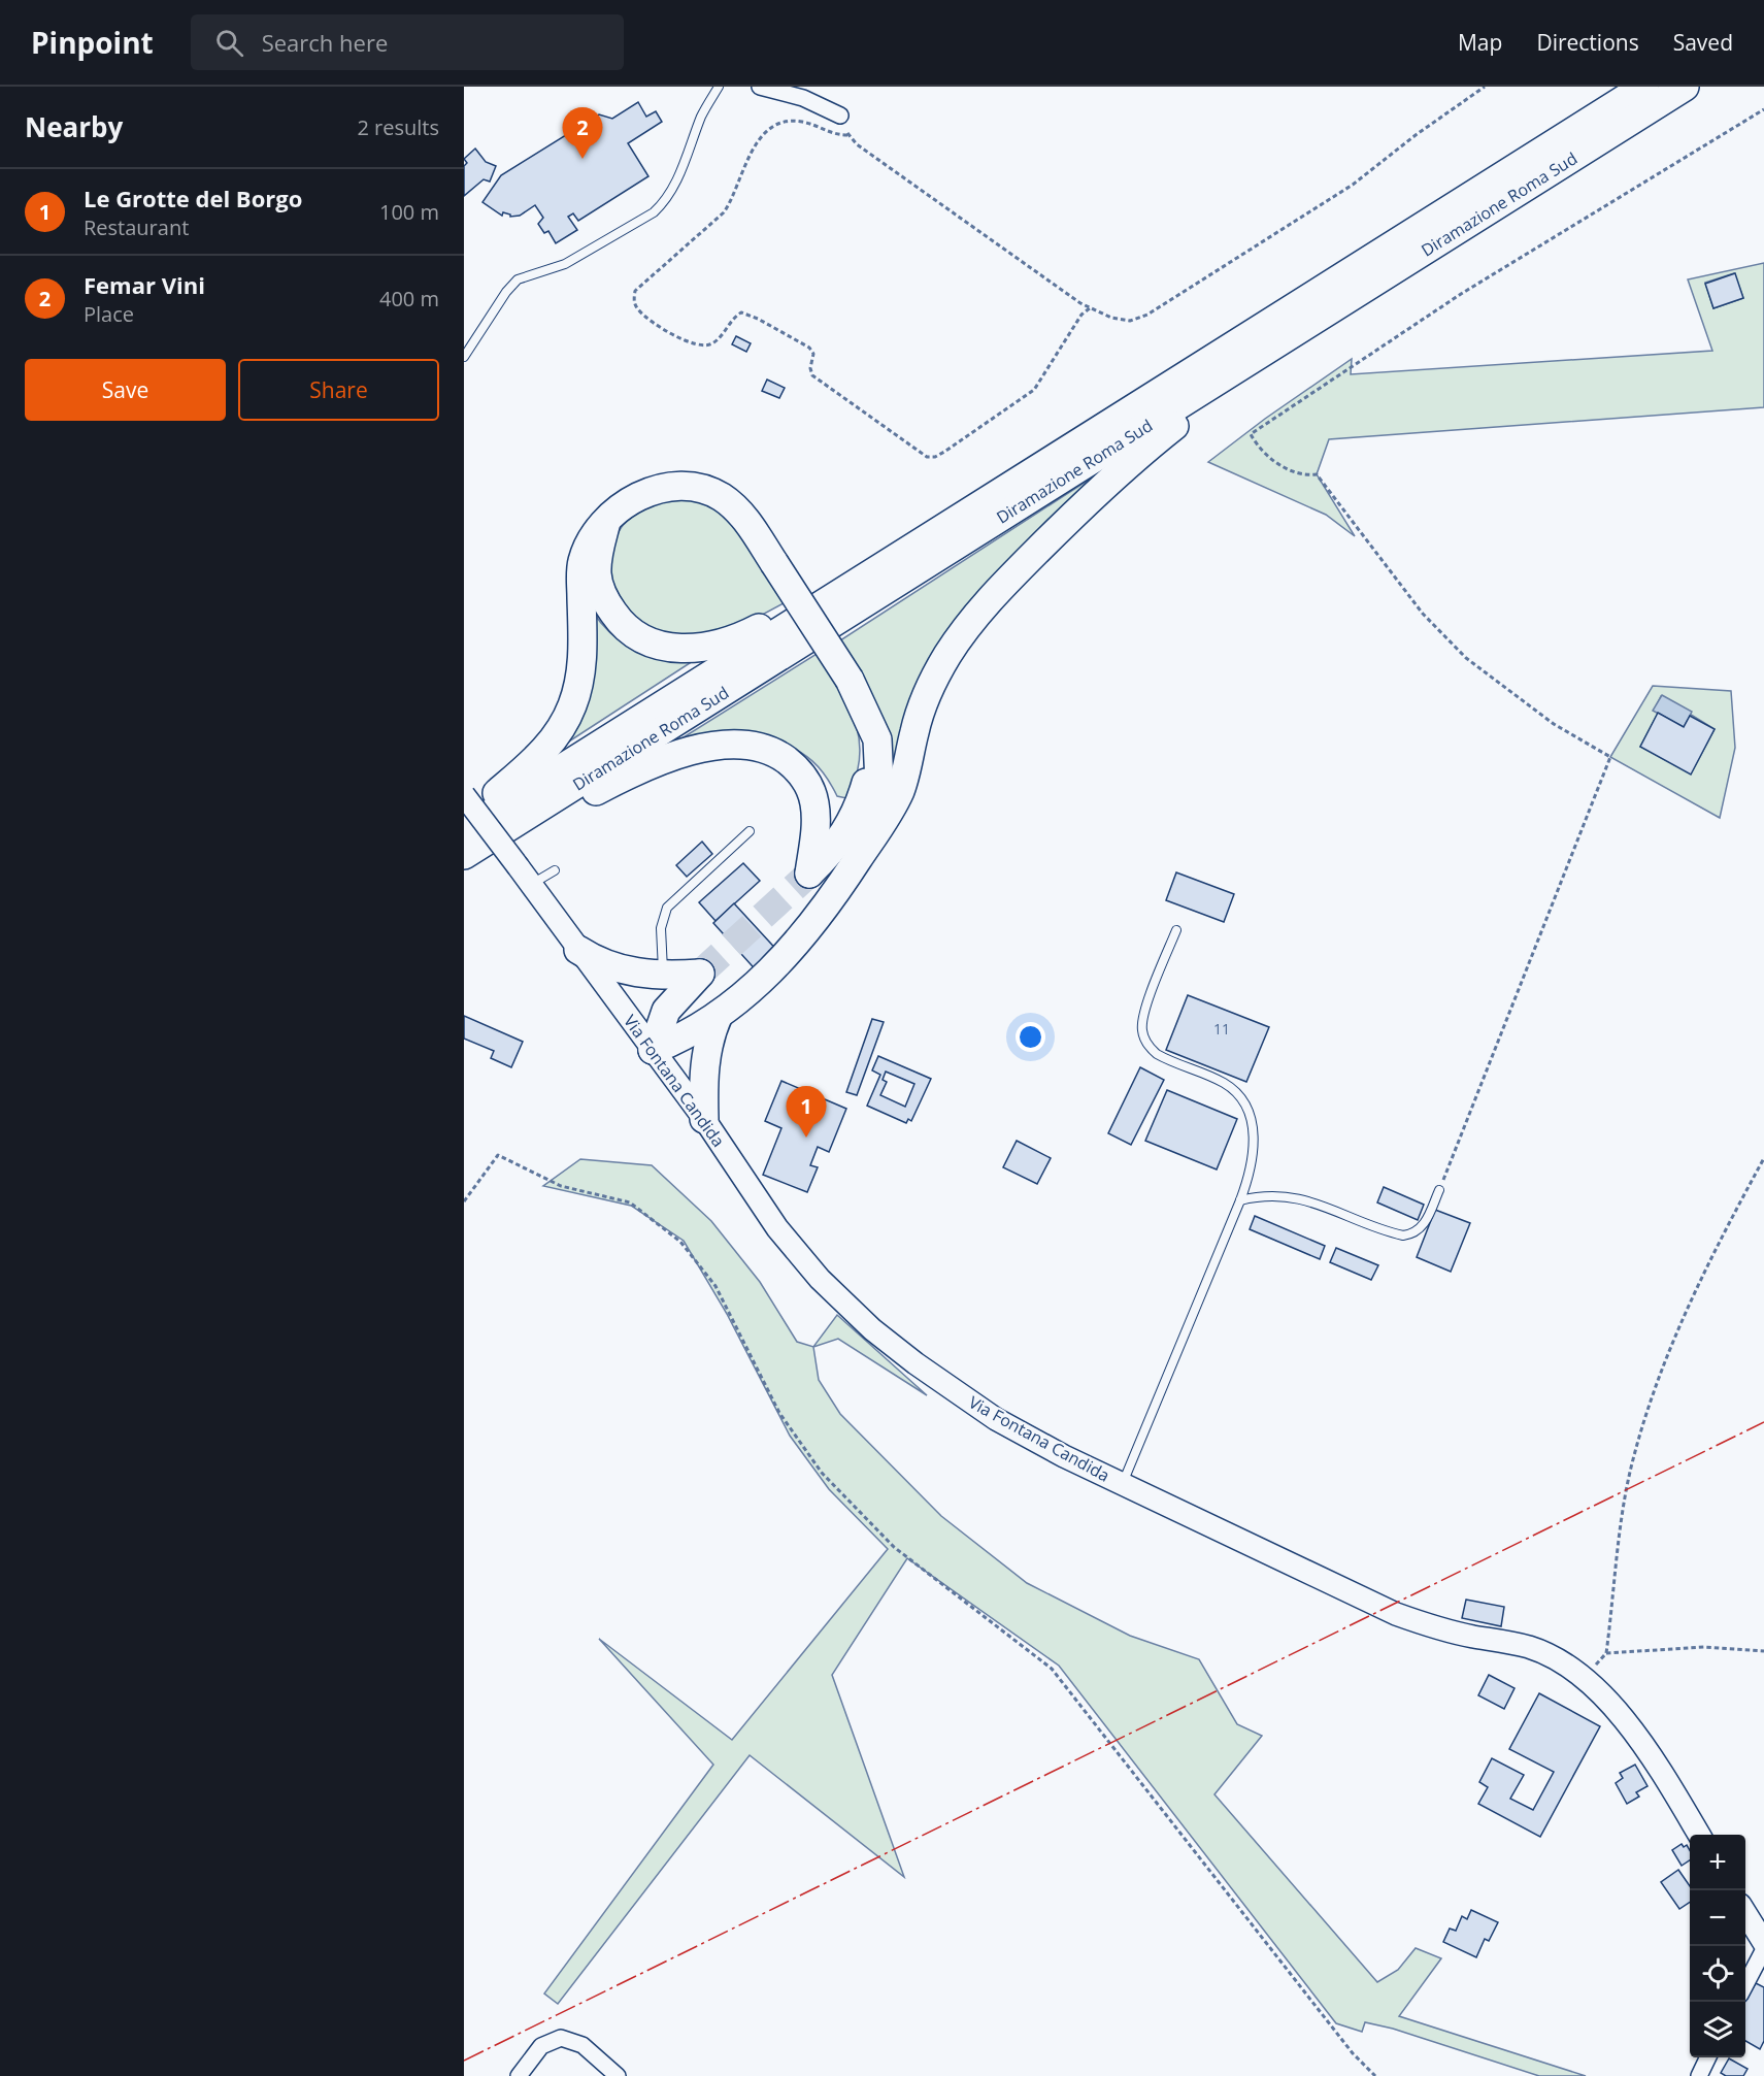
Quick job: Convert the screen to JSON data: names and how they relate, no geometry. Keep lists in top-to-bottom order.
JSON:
{
  "streets": {
    "highway": ["Diramazione Roma Sud"],
    "main road": ["Via Fontana Candida"]
  },
  "house_numbers": ["11"],
  "page": {
    "header": "Pinpoint",
    "search": "Search here",
    "nav": ["Map", "Directions", "Saved"],
    "heading": ["Nearby", "2 results"],
    "pins": ["2", "1"],
    "list": [
      {
        "mark": "1",
        "name": "Le Grotte del Borgo",
        "note": "Restaurant",
        "value": "100 m"
      },
      {
        "mark": "2",
        "name": "Femar Vini",
        "note": "Place",
        "value": "400 m"
      }
    ],
    "buttons": ["Save", "Share"],
    "map_buttons": ["+", "−"]
  }
}
